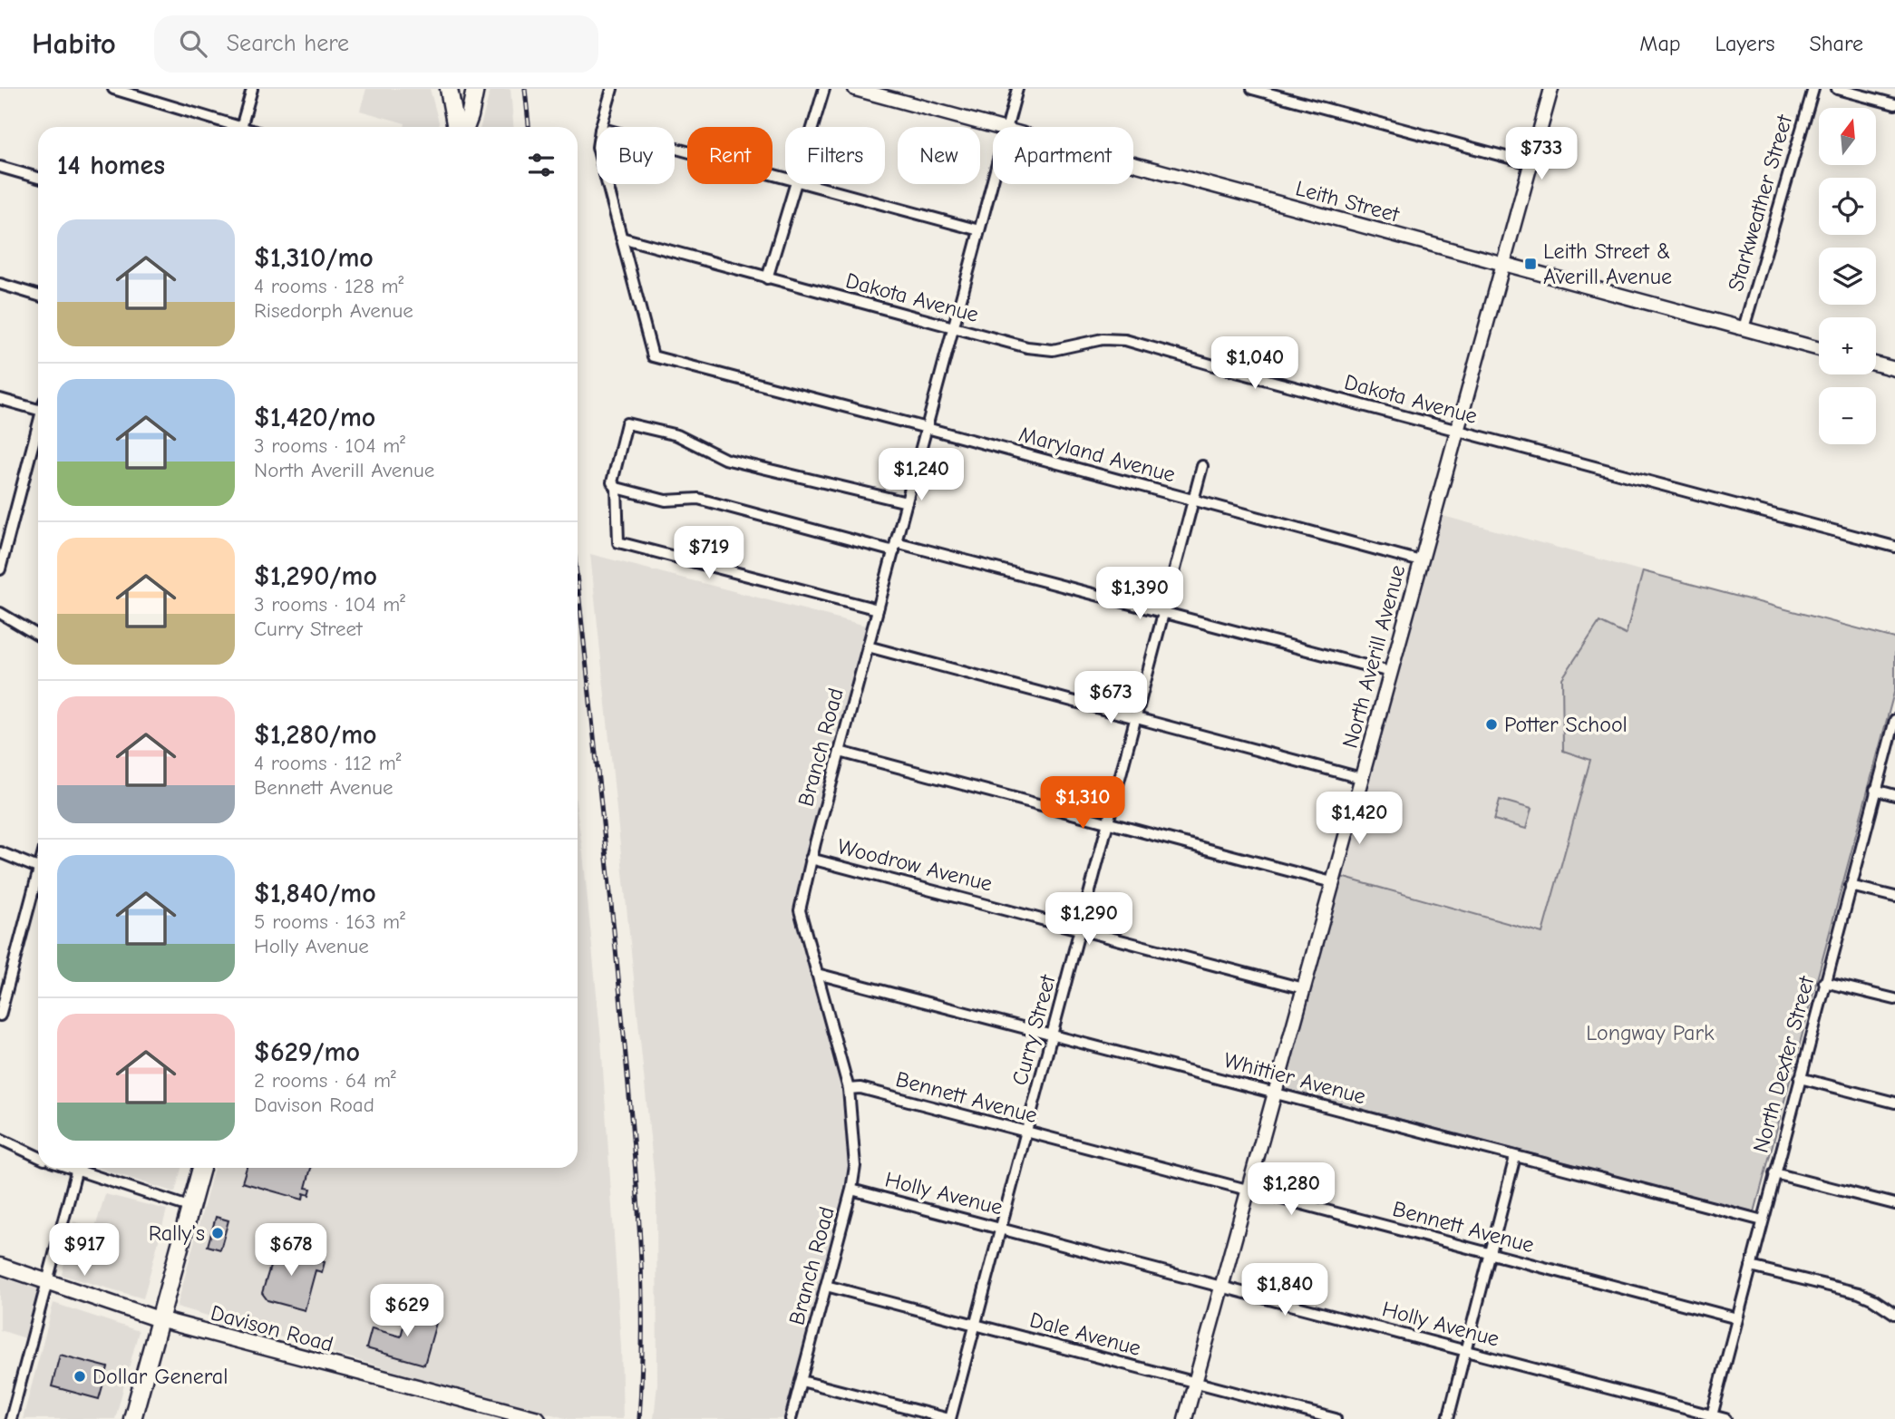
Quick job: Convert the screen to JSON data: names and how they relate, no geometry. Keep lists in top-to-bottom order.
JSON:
{
  "streets": {
    "main road": ["Davison Road"],
    "street": [
      "Leith Street",
      "Starkweather Street",
      "Dakota Avenue",
      "Maryland Avenue",
      "North Averill Avenue",
      "Branch Road",
      "Woodrow Avenue",
      "Curry Street",
      "North Dexter Street",
      "Whittier Avenue",
      "Bennett Avenue",
      "Holly Avenue",
      "Dale Avenue"
    ]
  },
  "crossings": [
    ["Leith Street", "Starkweather Street"],
    ["Leith Street", "North Averill Avenue"],
    ["Dakota Avenue", "Maryland Avenue"],
    ["Dakota Avenue", "North Averill Avenue"],
    ["Dakota Avenue", "Branch Road"],
    ["Maryland Avenue", "North Averill Avenue"],
    ["Maryland Avenue", "Branch Road"],
    ["Maryland Avenue", "Curry Street"],
    ["North Averill Avenue", "Woodrow Avenue"],
    ["North Averill Avenue", "Whittier Avenue"],
    ["North Averill Avenue", "Bennett Avenue"],
    ["North Averill Avenue", "Holly Avenue"],
    ["North Averill Avenue", "Dale Avenue"],
    ["Branch Road", "Woodrow Avenue"],
    ["Branch Road", "Whittier Avenue"],
    ["Branch Road", "Bennett Avenue"],
    ["Branch Road", "Holly Avenue"],
    ["Branch Road", "Dale Avenue"],
    ["Woodrow Avenue", "Curry Street"],
    ["Curry Street", "Whittier Avenue"],
    ["Curry Street", "Bennett Avenue"],
    ["Curry Street", "Holly Avenue"],
    ["Curry Street", "Dale Avenue"],
    ["North Dexter Street", "Whittier Avenue"],
    ["North Dexter Street", "Bennett Avenue"],
    ["North Dexter Street", "Holly Avenue"]
  ],
  "parks": ["Longway Park"],
  "places": {
    "transit": ["Leith Street & Averill Avenue"],
    "other": ["Potter School", "Rally's", "Dollar General"]
  },
  "north": "top",
  "page": {
    "header": "Habito",
    "search": "Search here",
    "nav": ["Map", "Layers", "Share"],
    "map_buttons": ["+", "−"],
    "price": [
      "$733",
      "$1,040",
      "$1,240",
      "$719",
      "$1,390",
      "$673",
      "$1,310",
      "$1,420",
      "$1,290",
      "$1,280",
      "$917",
      "$678",
      "$1,840",
      "$629"
    ],
    "chip": [
      "Buy",
      "Rent",
      "Filters",
      "New",
      "Apartment"
    ],
    "heading": "14 homes",
    "list": [
      {
        "name": "$1,310/mo",
        "note": "4 rooms · 128 m² · Risedorph Avenue"
      },
      {
        "name": "$1,420/mo",
        "note": "3 rooms · 104 m² · North Averill Avenue"
      },
      {
        "name": "$1,290/mo",
        "note": "3 rooms · 104 m² · Curry Street"
      },
      {
        "name": "$1,280/mo",
        "note": "4 rooms · 112 m² · Bennett Avenue"
      },
      {
        "name": "$1,840/mo",
        "note": "5 rooms · 163 m² · Holly Avenue"
      },
      {
        "name": "$629/mo",
        "note": "2 rooms · 64 m² · Davison Road"
      }
    ]
  }
}
